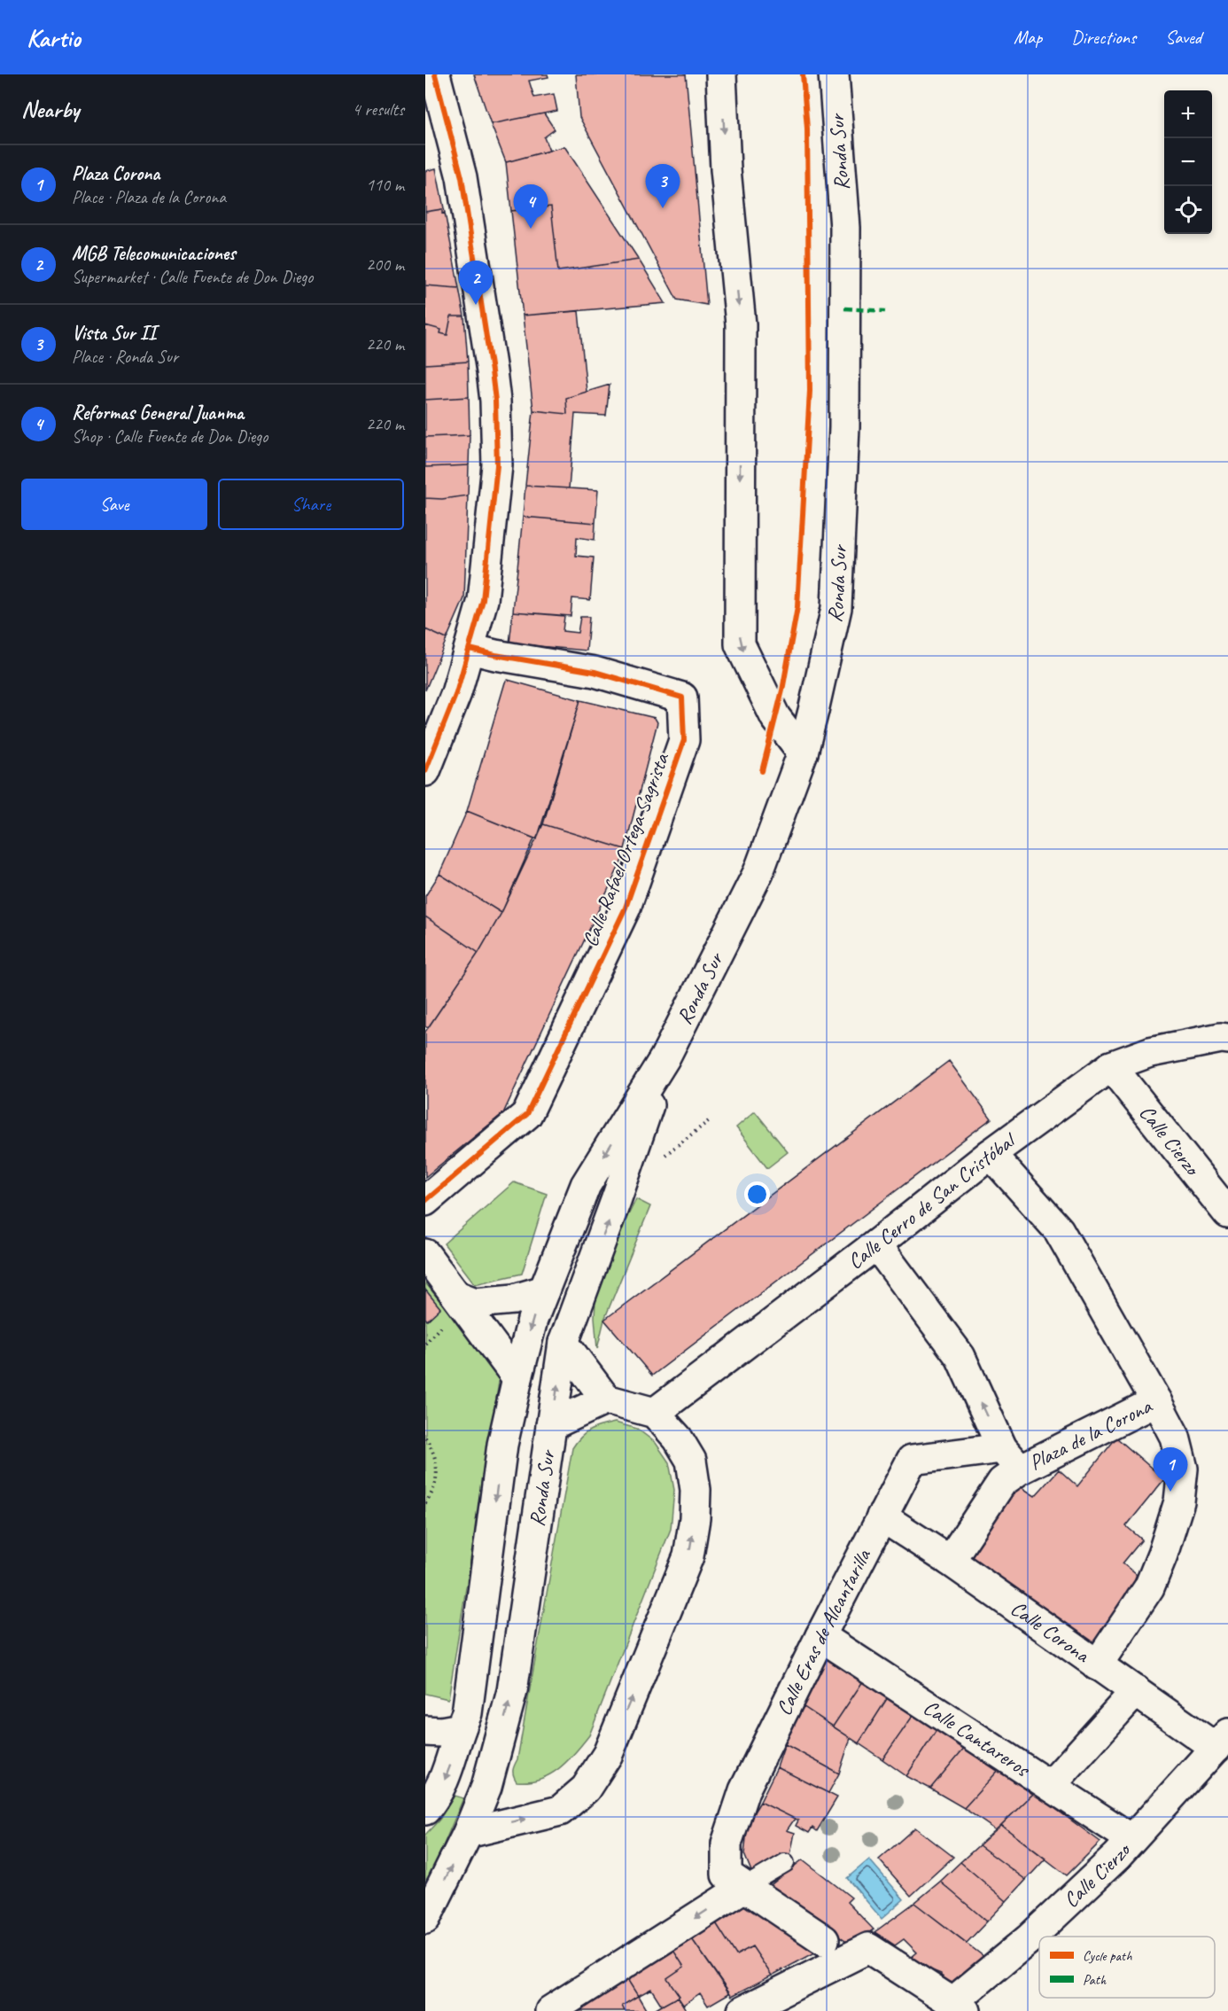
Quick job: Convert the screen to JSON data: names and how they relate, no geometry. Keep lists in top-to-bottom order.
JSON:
{
  "streets": {
    "street": [
      "Ronda Sur",
      "Calle Rafael Ortega Sagrista",
      "Calle Cierzo",
      "Calle Cerro de San Cristóbal",
      "Plaza de la Corona",
      "Calle Corona",
      "Calle Eras de Alcantarilla",
      "Calle Cantareros"
    ]
  },
  "crossings": [
    ["Calle Cierzo", "Calle Cerro de San Cristóbal"],
    ["Calle Cierzo", "Calle Corona"],
    ["Calle Cierzo", "Calle Cantareros"],
    ["Plaza de la Corona", "Calle Corona"],
    ["Plaza de la Corona", "Calle Eras de Alcantarilla"],
    ["Calle Corona", "Calle Eras de Alcantarilla"],
    ["Calle Eras de Alcantarilla", "Calle Cantareros"]
  ],
  "legend": ["Cycle path", "Path"],
  "page": {
    "header": "Kartio",
    "nav": ["Map", "Directions", "Saved"],
    "heading": ["Nearby", "4 results"],
    "map_buttons": ["+", "−"],
    "list": [
      {
        "mark": "1",
        "name": "Plaza Corona",
        "note": "Place · Plaza de la Corona",
        "value": "110 m"
      },
      {
        "mark": "2",
        "name": "MGB Telecomunicaciones",
        "note": "Supermarket · Calle Fuente de Don Diego",
        "value": "200 m"
      },
      {
        "mark": "3",
        "name": "Vista Sur II",
        "note": "Place · Ronda Sur",
        "value": "220 m"
      },
      {
        "mark": "4",
        "name": "Reformas General Juanma",
        "note": "Shop · Calle Fuente de Don Diego",
        "value": "220 m"
      }
    ],
    "pins": [
      "3",
      "4",
      "2",
      "1"
    ],
    "buttons": ["Save", "Share"]
  }
}
